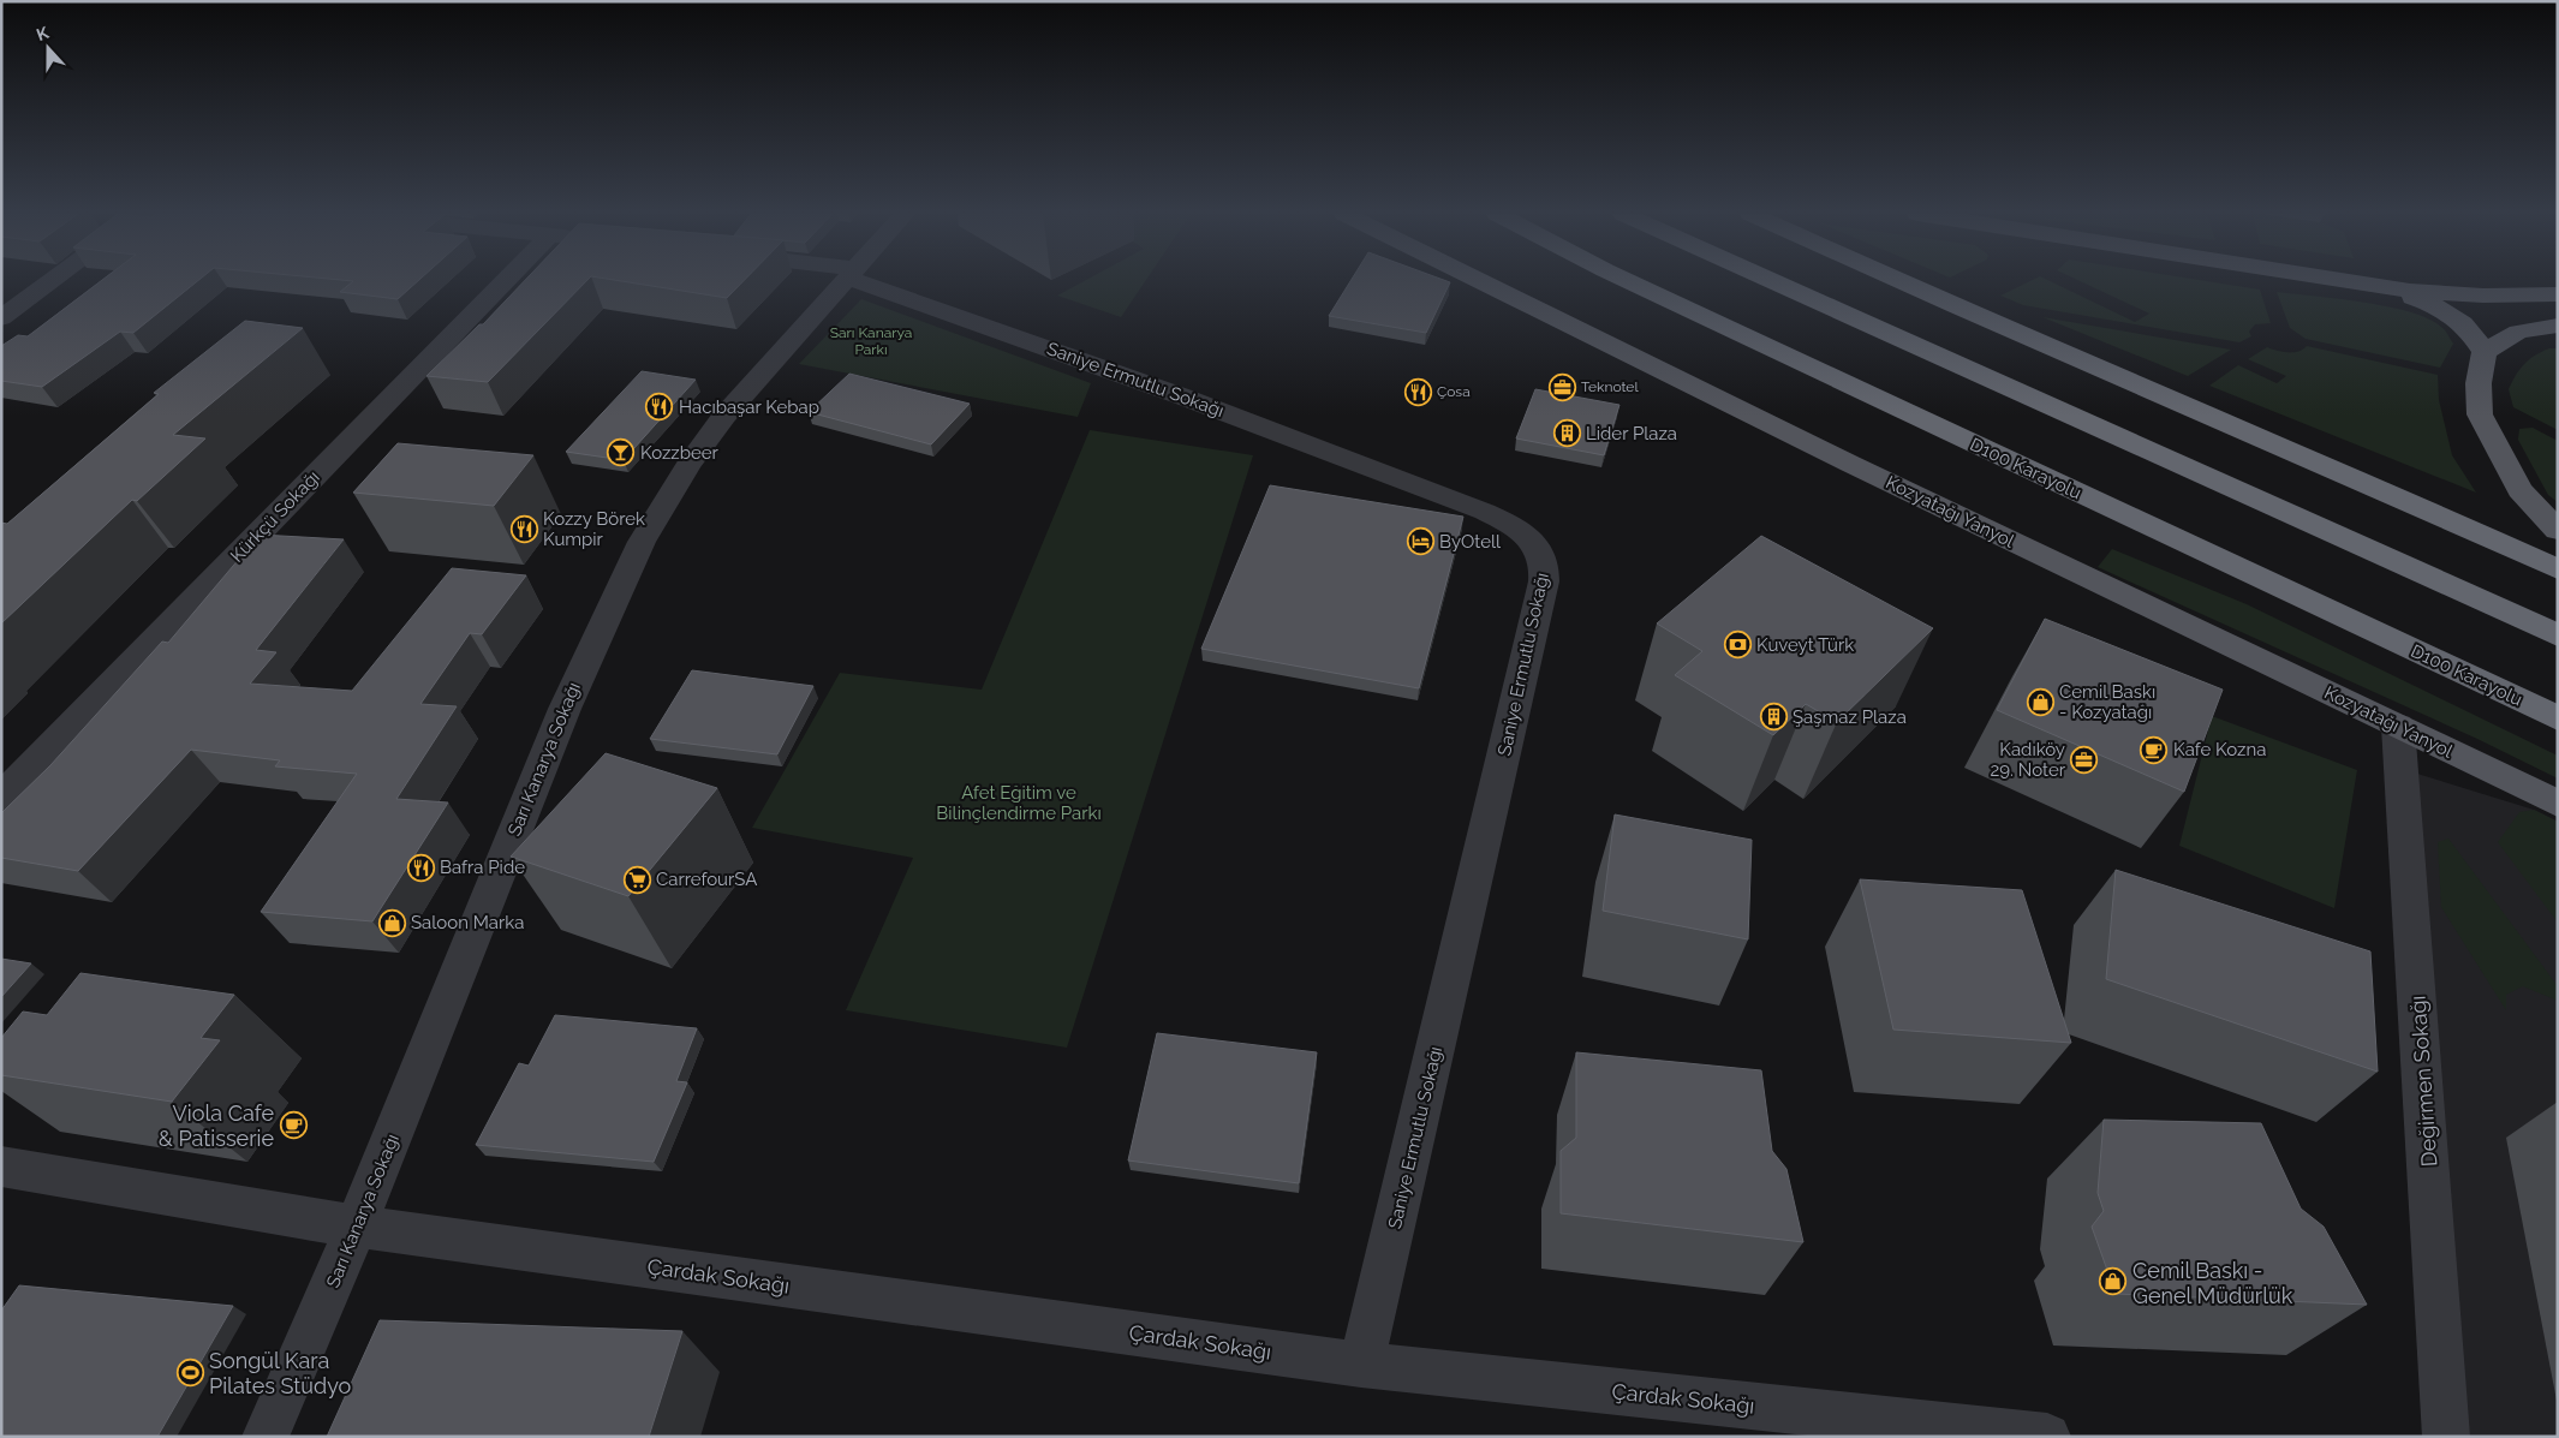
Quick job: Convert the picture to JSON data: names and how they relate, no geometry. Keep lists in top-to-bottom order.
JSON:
{
  "streets": {
    "highway": ["D100 Karayolu"],
    "main road": ["Kozyatağı Yanyol"],
    "street": [
      "Saniye Ermutlu Sokağı",
      "Kürkçü Sokağı",
      "Sarı Kanarya Sokağı",
      "Değirmen Sokağı",
      "Çardak Sokağı"
    ]
  },
  "crossings": [
    ["Saniye Ermutlu Sokağı", "Çardak Sokağı"],
    ["Kozyatağı Yanyol", "Değirmen Sokağı"],
    ["Sarı Kanarya Sokağı", "Çardak Sokağı"]
  ],
  "parks": ["Sarı Kanarya Parkı", "Afet Eğitim ve Bilinçlendirme Parkı"],
  "places": {
    "office": ["Teknotel", "Kadıköy 29. Noter"],
    "restaurant": [
      "Çosa",
      "Hacıbaşar Kebap",
      "Kozzy Börek Kumpir",
      "Bafra Pide"
    ],
    "building": ["Lider Plaza", "Şaşmaz Plaza"],
    "bar": ["Kozzbeer"],
    "hotel": ["ByOtell"],
    "bank": ["Kuveyt Türk"],
    "shop": ["Cemil Baskı - Kozyatağı", "Saloon Marka", "Cemil Baskı - Genel Müdürlük"],
    "cafe": ["Kafe Kozna", "Viola Cafe & Patisserie"],
    "supermarket": ["CarrefourSA"],
    "sports": ["Songül Kara Pilates Stüdyo"]
  },
  "north": "top"
}
